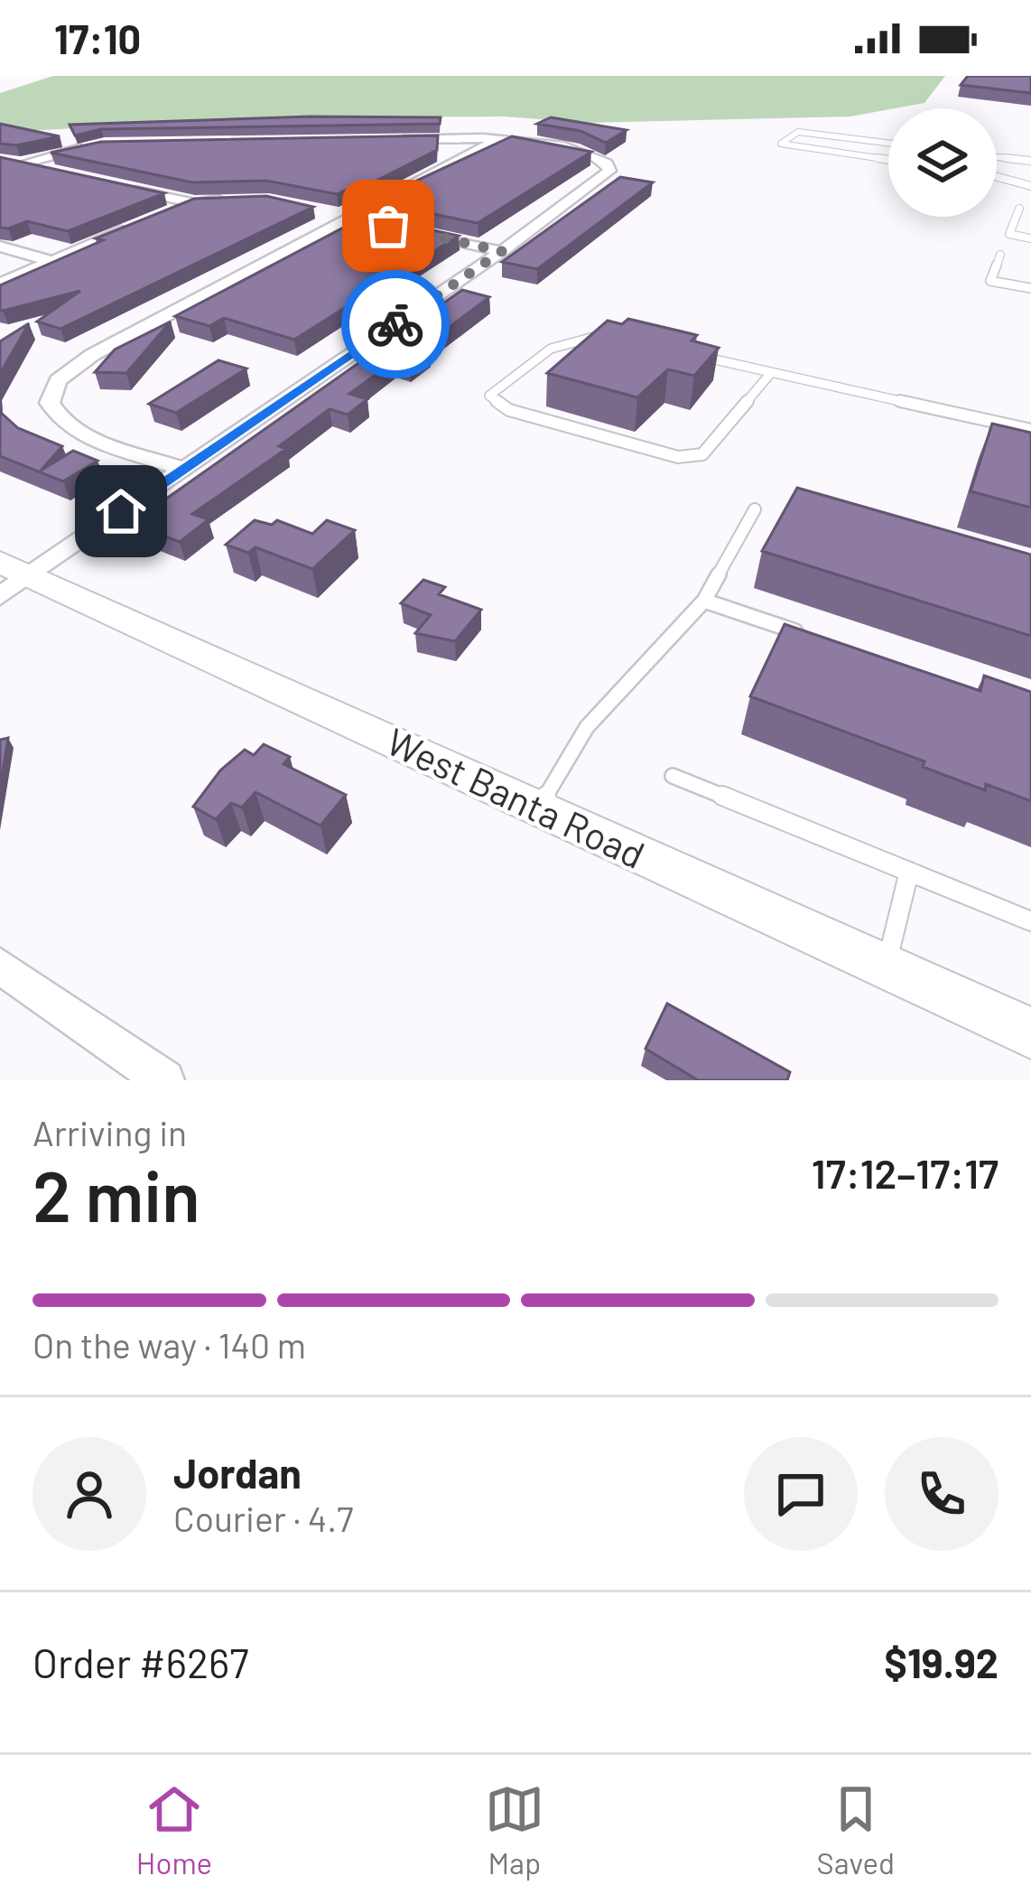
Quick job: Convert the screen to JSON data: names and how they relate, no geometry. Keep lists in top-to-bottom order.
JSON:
{
  "streets": {
    "street": ["West Banta Road"]
  },
  "page": {
    "status": "17:10",
    "heading": ["2 min", "Arriving in", "17:12–17:17"],
    "panel": [
      "Jordan",
      "Courier · 4.7",
      "Order #6267",
      "$19.92"
    ],
    "bar": "On the way · 140 m",
    "tabs": ["Home", "Map", "Saved"]
  }
}
